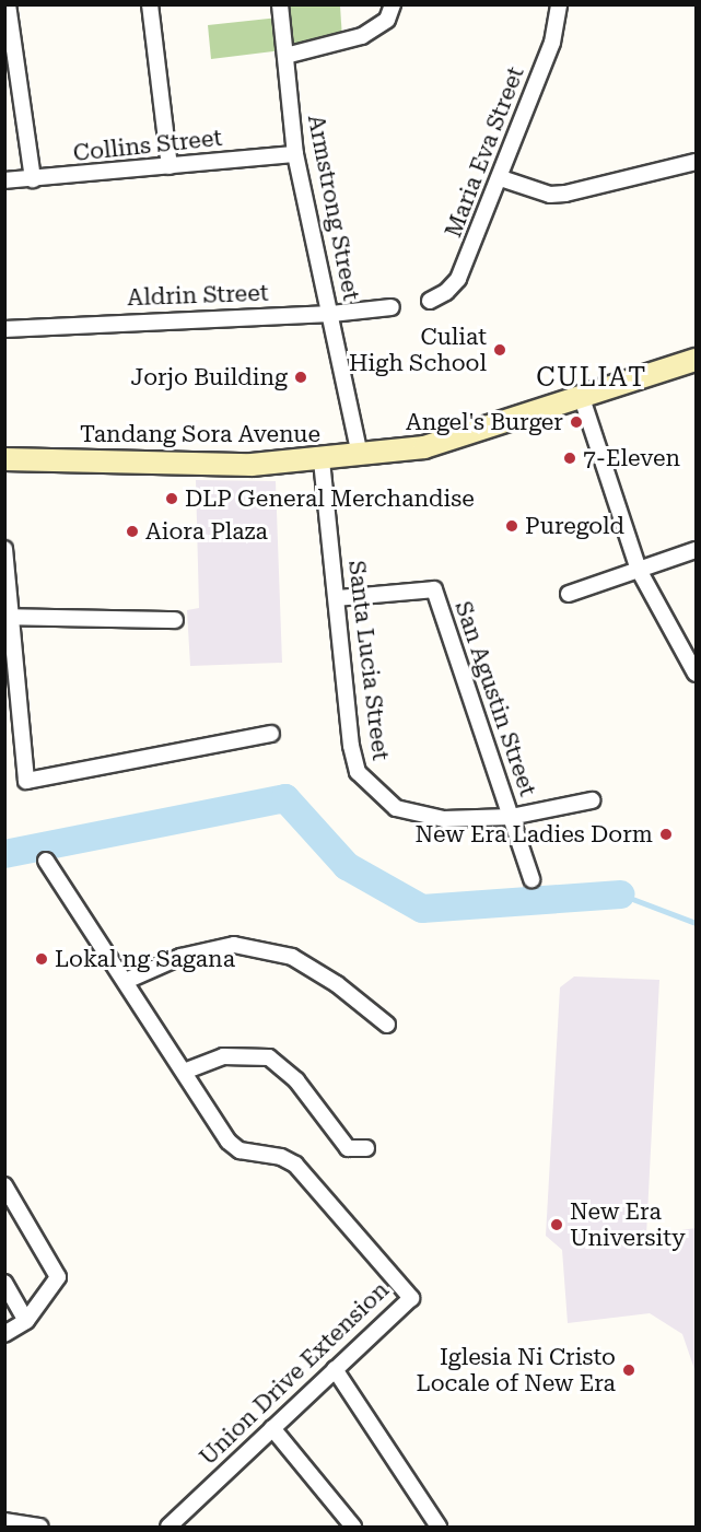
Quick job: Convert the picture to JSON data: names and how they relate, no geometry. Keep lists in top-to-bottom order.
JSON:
{
  "streets": {
    "main road": ["Tandang Sora Avenue"],
    "street": [
      "Collins Street",
      "Maria Eva Street",
      "Armstrong Street",
      "Aldrin Street",
      "Santa Lucia Street",
      "San Agustin Street",
      "Union Drive Extension"
    ]
  },
  "crossings": [
    ["Collins Street", "Armstrong Street"],
    ["Armstrong Street", "Aldrin Street"],
    ["Armstrong Street", "Tandang Sora Avenue"],
    ["Tandang Sora Avenue", "Santa Lucia Street"],
    ["Santa Lucia Street", "San Agustin Street"]
  ],
  "districts": ["CULIAT"],
  "places": [
    "Culiat High School",
    "Jorjo Building",
    "Angel's Burger",
    "7-Eleven",
    "DLP General Merchandise",
    "Puregold",
    "Aiora Plaza",
    "New Era Ladies Dorm",
    "Lokal ng Sagana",
    "New Era University",
    "Iglesia Ni Cristo Locale of New Era"
  ]
}
